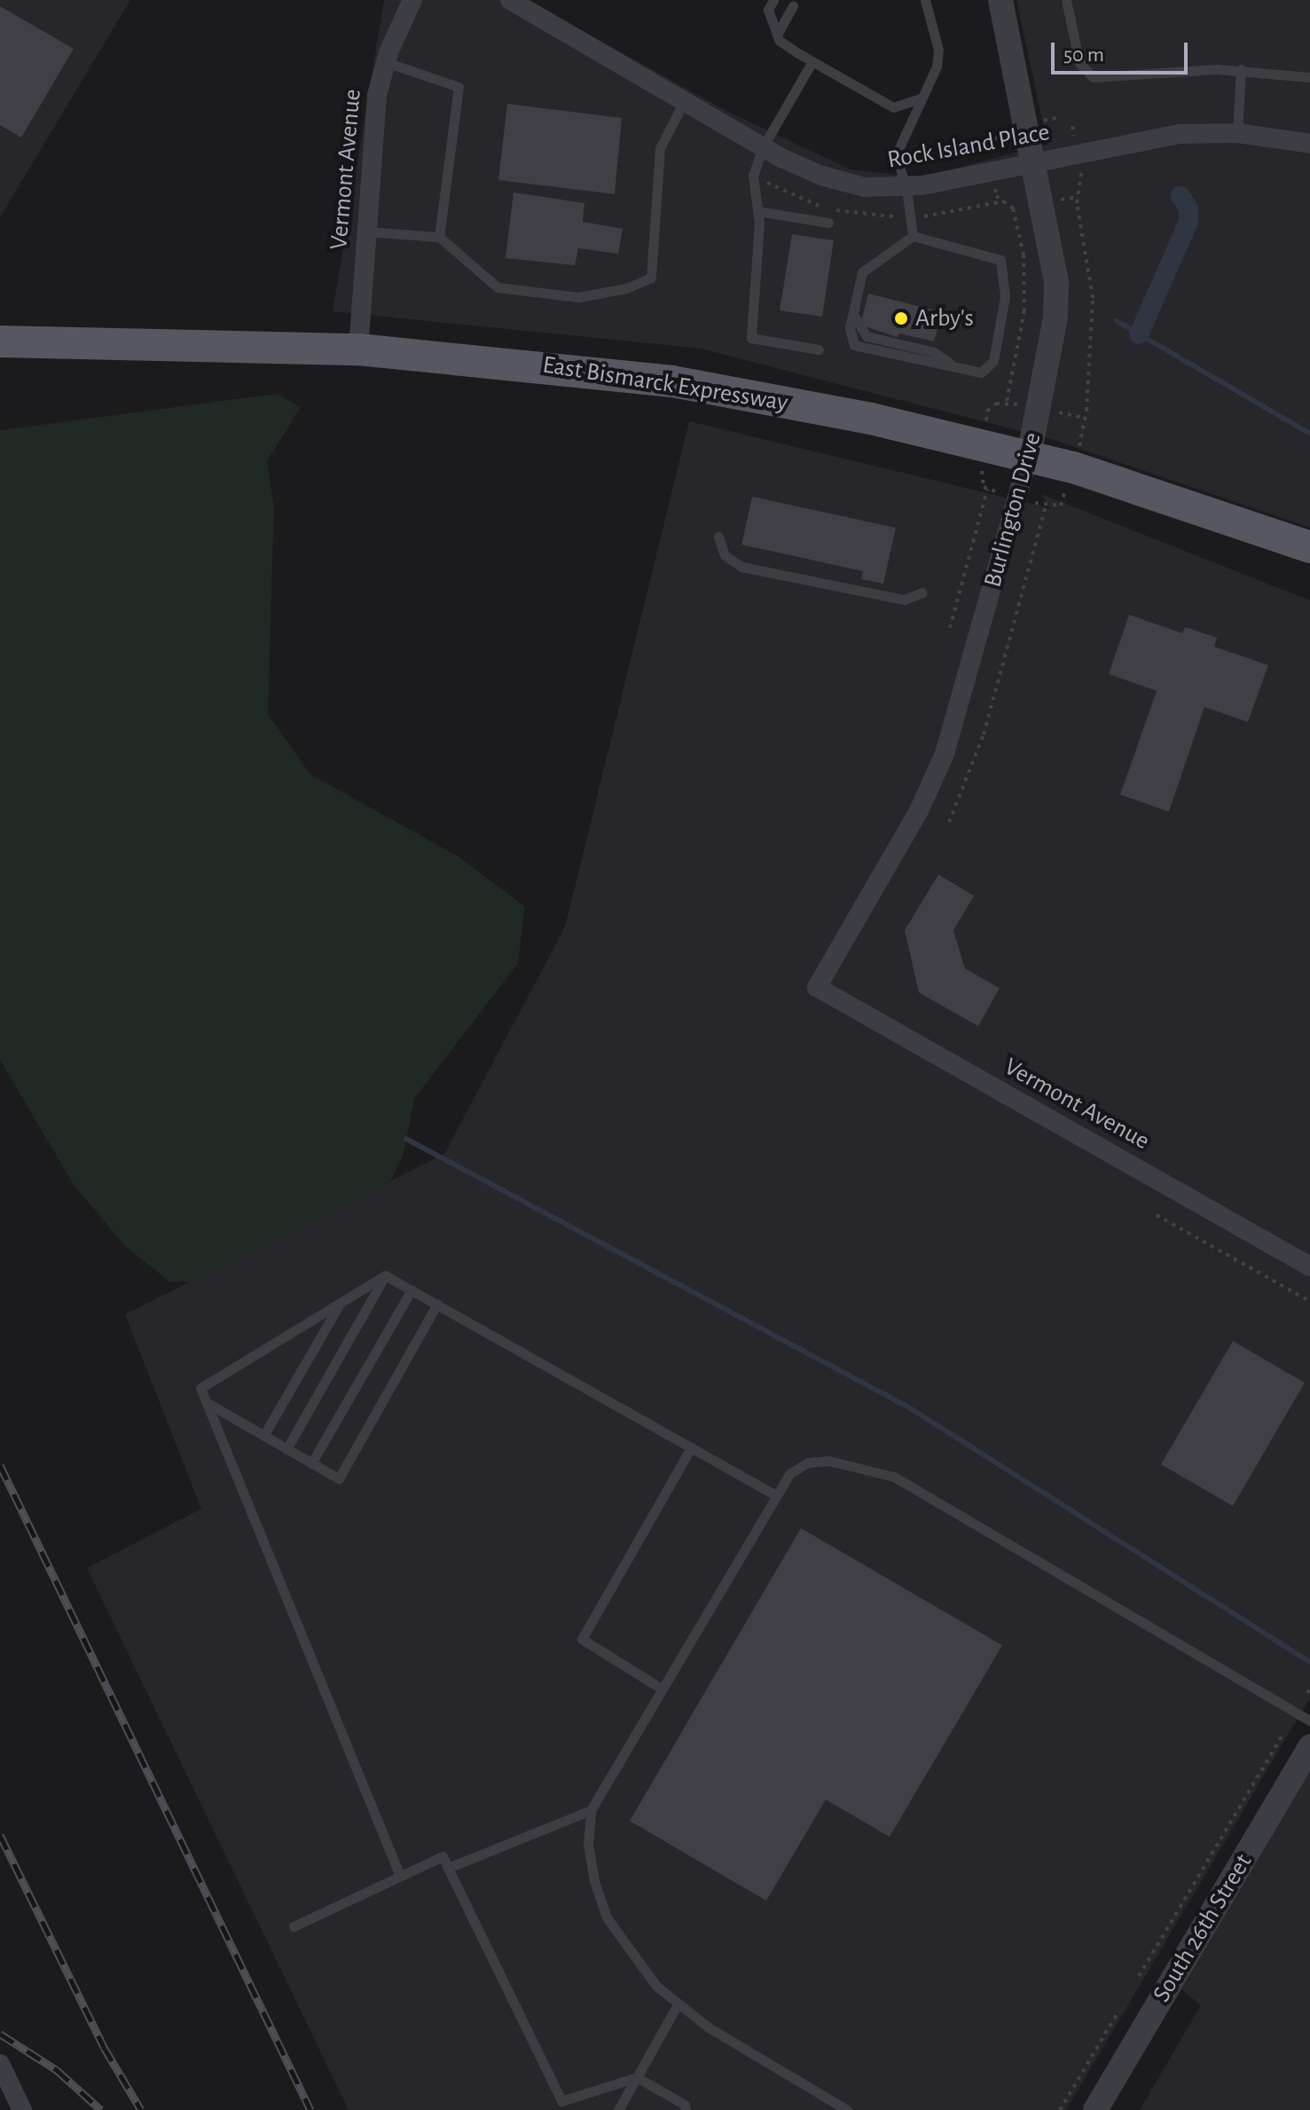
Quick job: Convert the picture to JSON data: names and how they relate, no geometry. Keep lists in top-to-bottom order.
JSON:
{
  "streets": {
    "main road": ["East Bismarck Expressway"],
    "street": [
      "Rock Island Place",
      "Vermont Avenue",
      "Burlington Drive",
      "South 26th Street"
    ]
  },
  "crossings": [
    ["Rock Island Place", "Burlington Drive"],
    ["Vermont Avenue", "East Bismarck Expressway"],
    ["Vermont Avenue", "Burlington Drive"],
    ["East Bismarck Expressway", "Burlington Drive"]
  ],
  "places": ["Arby's"],
  "scale_bar": "50 m"
}
